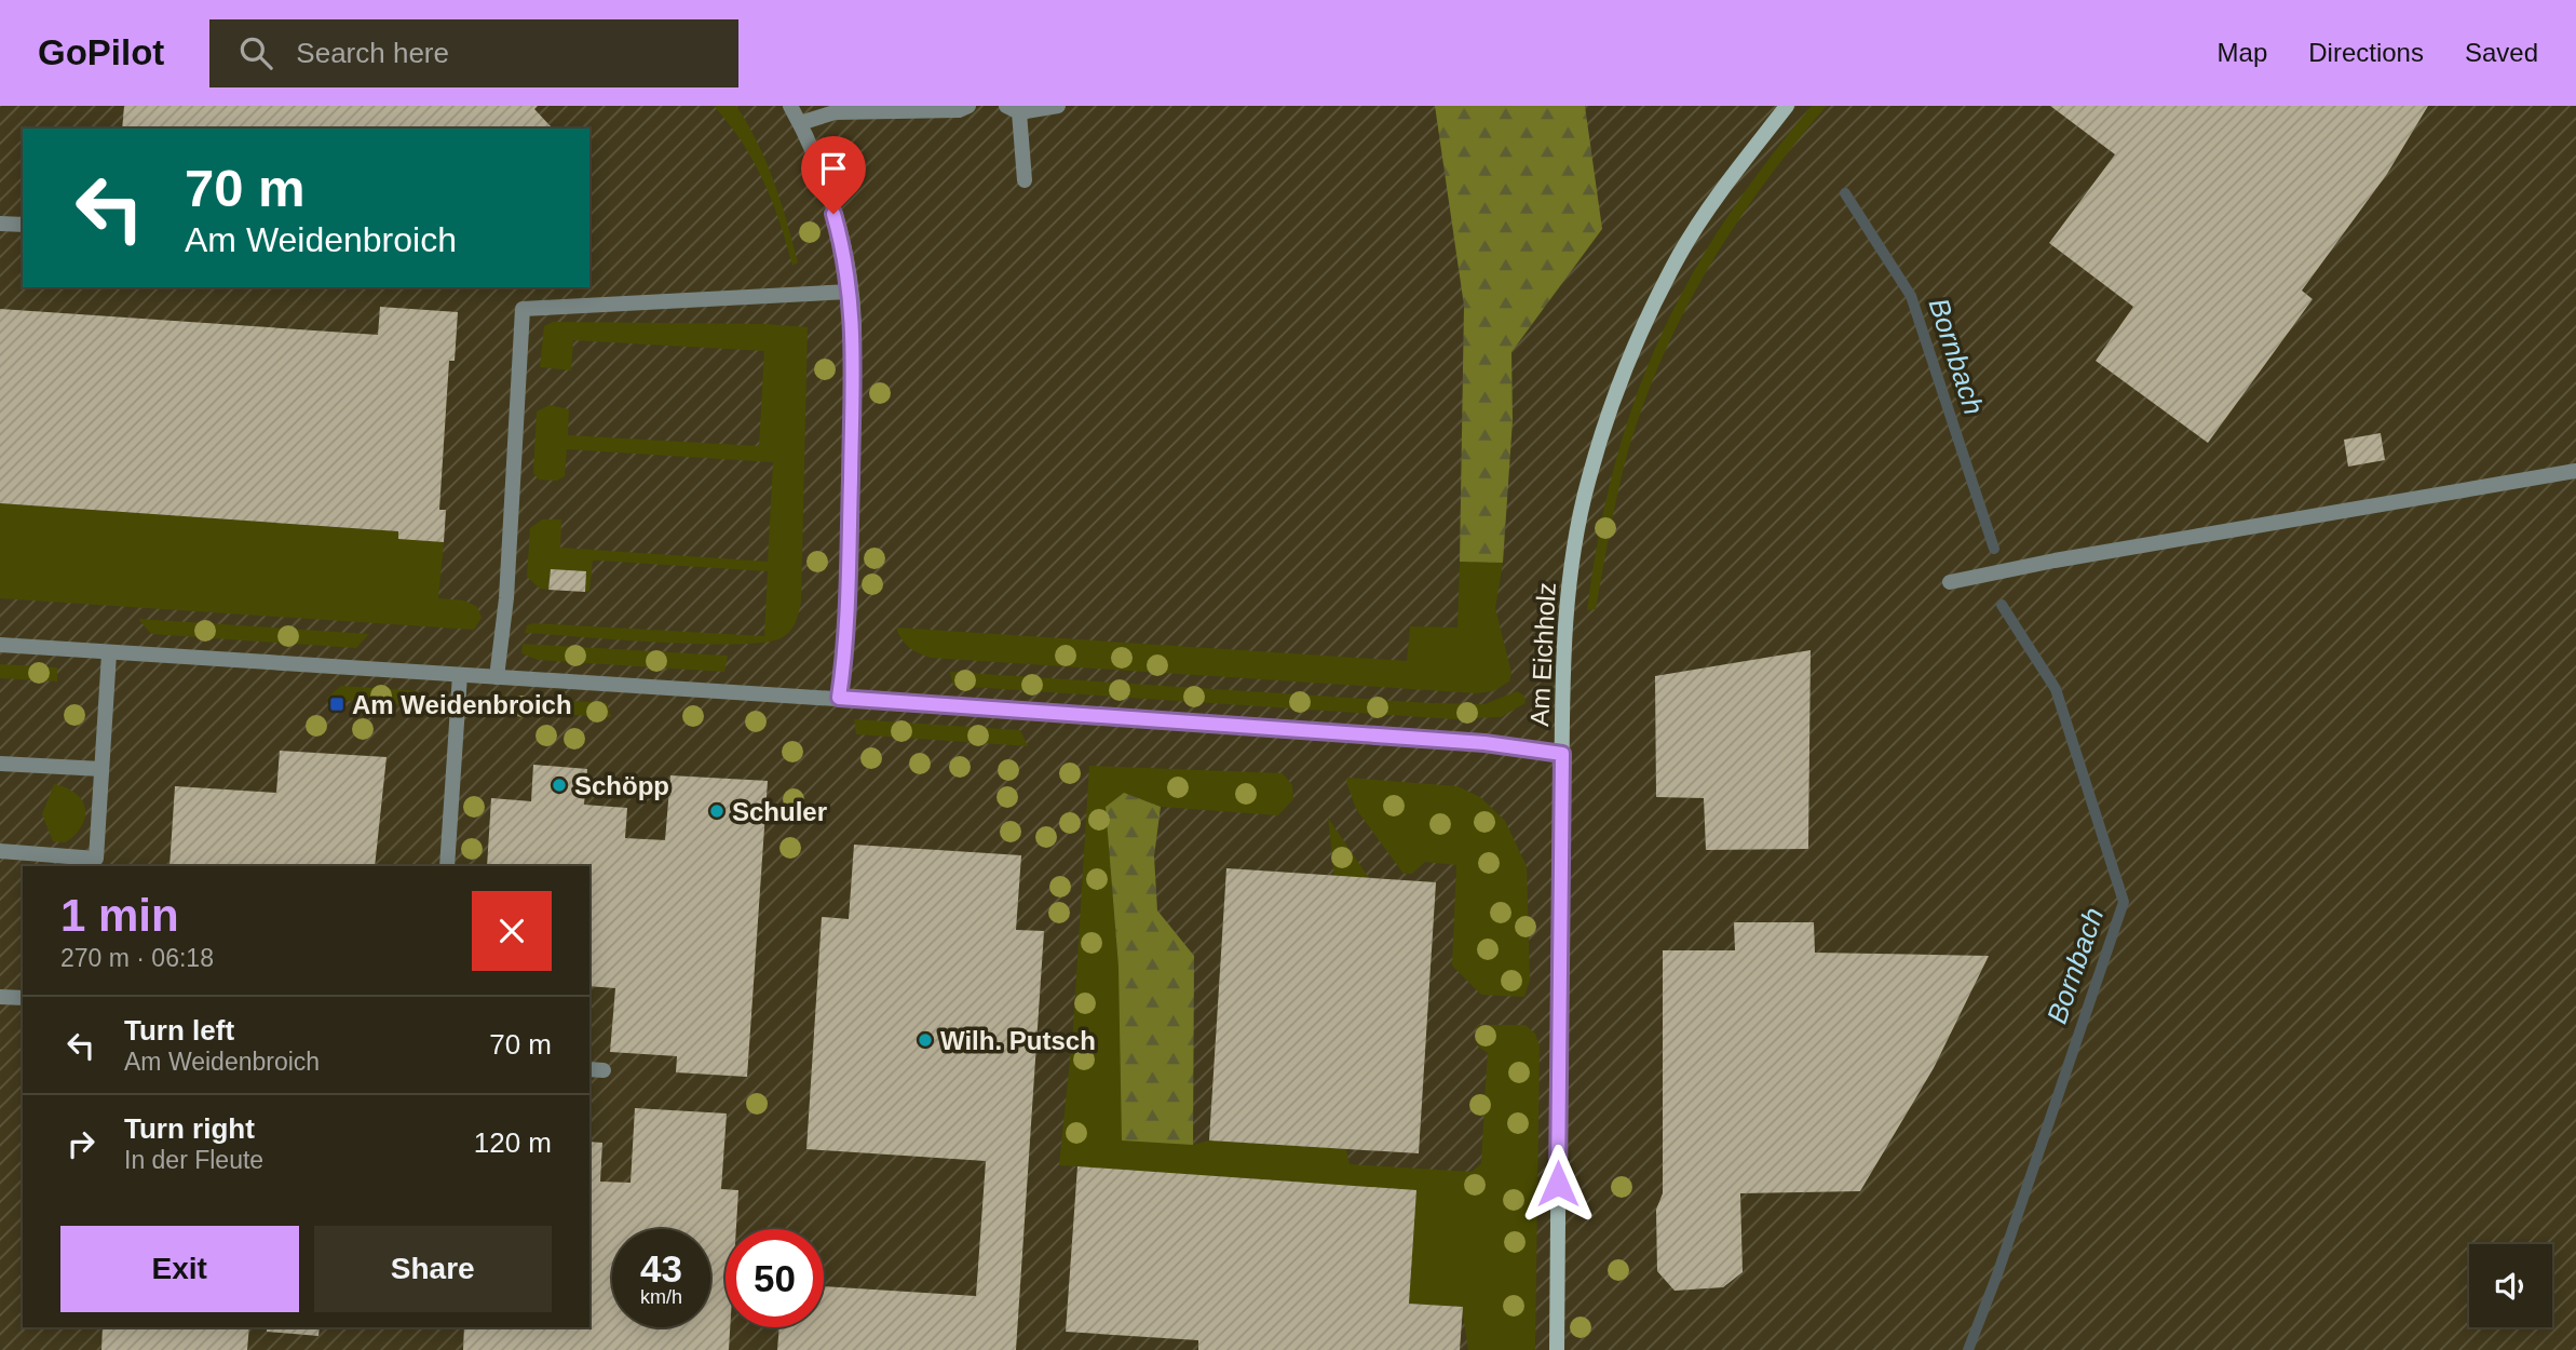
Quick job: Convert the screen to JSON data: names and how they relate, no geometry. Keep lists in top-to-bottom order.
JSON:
{
  "streets": {
    "main road": ["Am Eichholz"]
  },
  "water": ["Bornbach"],
  "places": {
    "transit": ["Am Weidenbroich"],
    "other": ["Schöpp", "Schuler", "Wilh. Putsch"]
  },
  "page": {
    "header": "GoPilot",
    "search": "Search here",
    "nav": ["Map", "Directions", "Saved"],
    "turn": ["70 m", "Am Weidenbroich"],
    "heading": ["1 min", "270 m · 06:18"],
    "list": [
      {
        "name": "Turn left",
        "note": "Am Weidenbroich",
        "value": "70 m"
      },
      {
        "name": "Turn right",
        "note": "In der Fleute",
        "value": "120 m"
      }
    ],
    "buttons": ["Exit", "Share"],
    "speed": "43 km/h",
    "limit": "50"
  }
}
